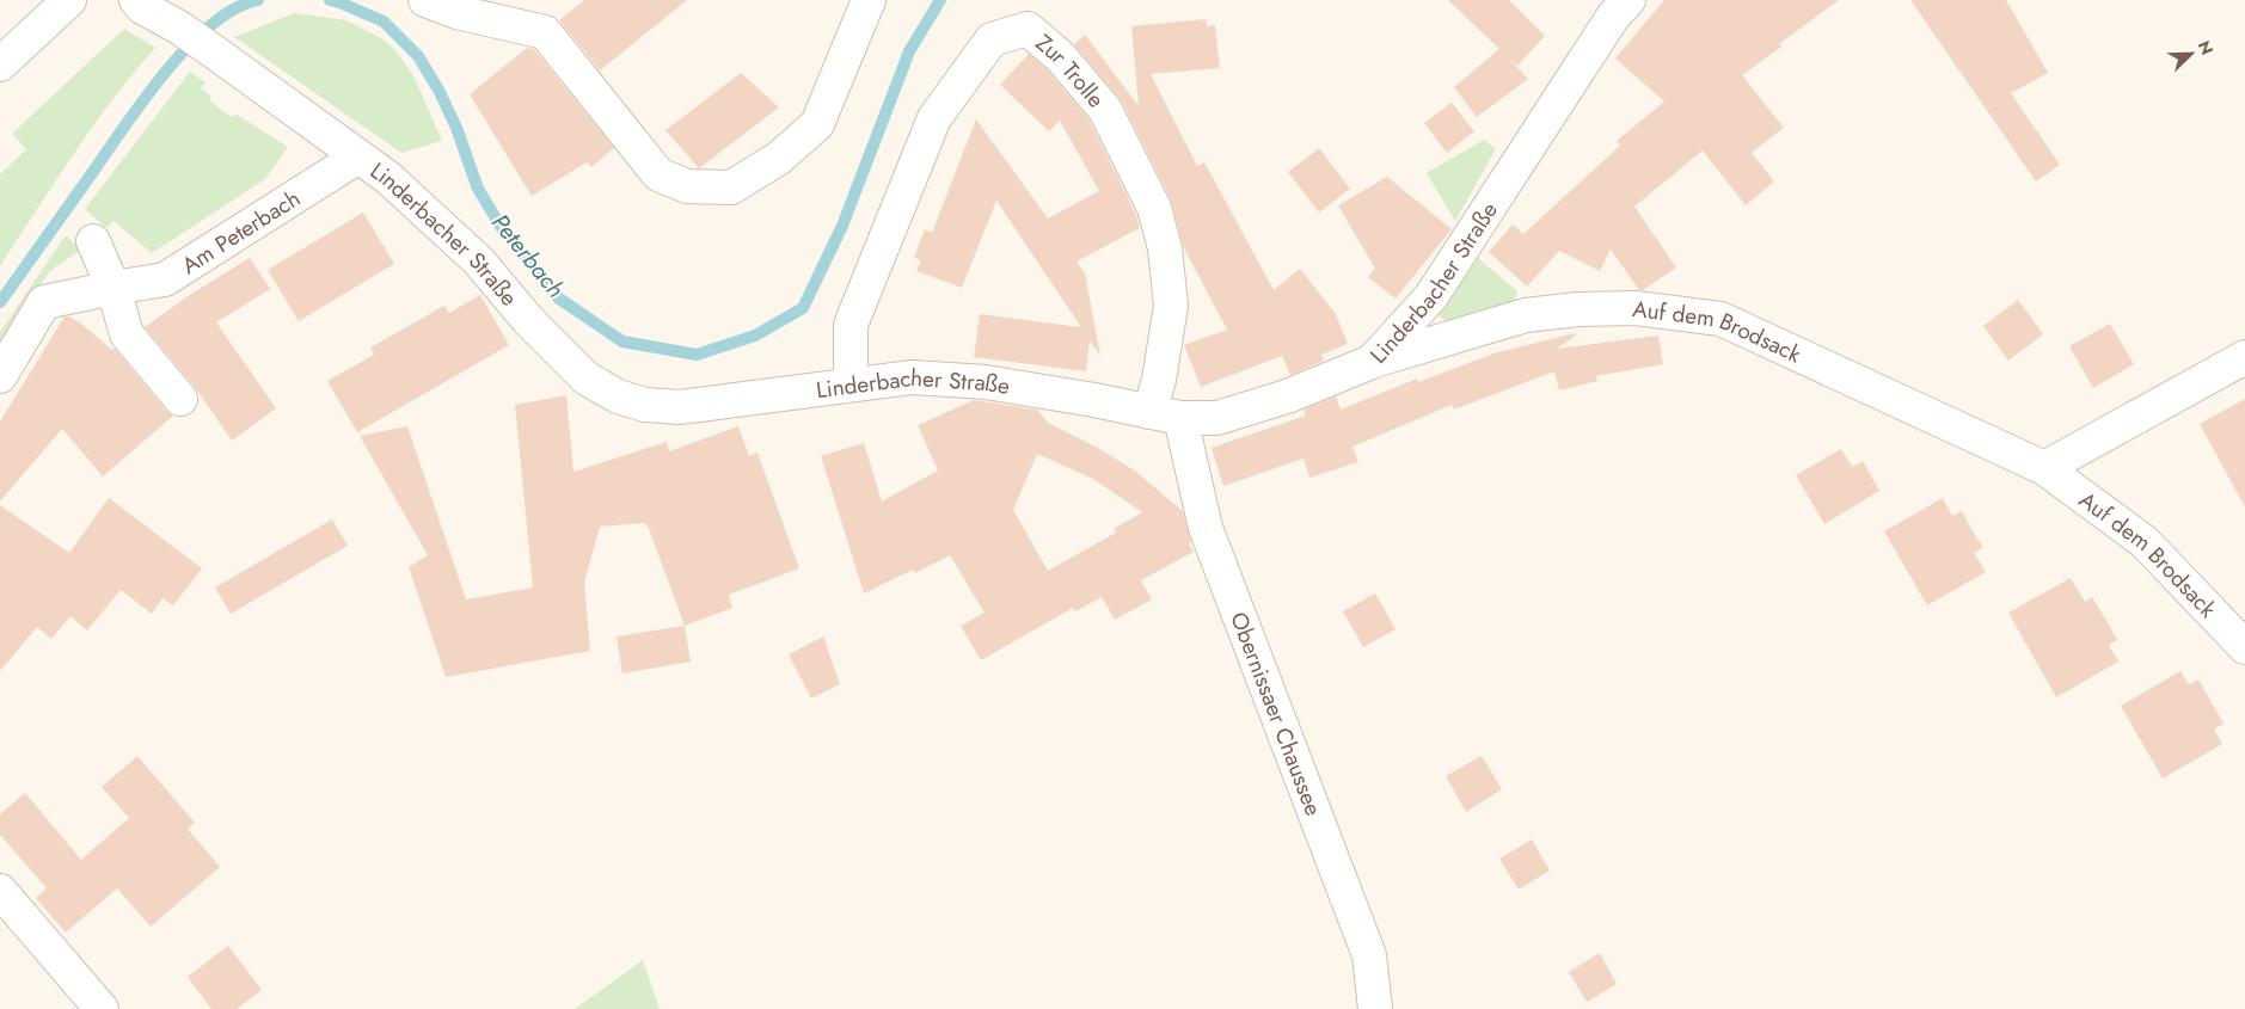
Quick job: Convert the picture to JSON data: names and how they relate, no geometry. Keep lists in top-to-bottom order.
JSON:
{
  "streets": {
    "street": [
      "Zur Trolle",
      "Am Peterbach",
      "Linderbacher Straße",
      "Auf dem Brodsack",
      "Obernissaer Chaussee"
    ]
  },
  "crossings": [
    ["Zur Trolle", "Linderbacher Straße"],
    ["Am Peterbach", "Linderbacher Straße"],
    ["Linderbacher Straße", "Auf dem Brodsack"],
    ["Linderbacher Straße", "Obernissaer Chaussee"]
  ],
  "water": ["Peterbach"],
  "north": "top right"
}
